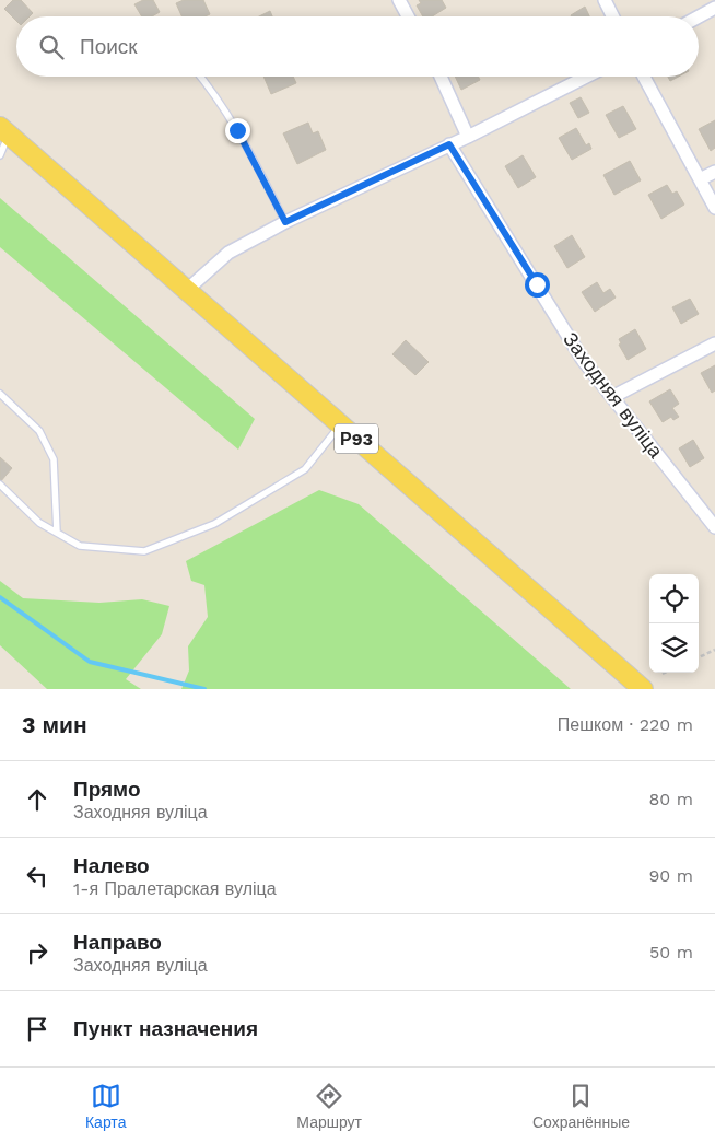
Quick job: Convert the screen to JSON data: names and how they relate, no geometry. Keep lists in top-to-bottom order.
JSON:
{
  "streets": {
    "main road": ["Р93"],
    "street": ["Заходняя вуліца"]
  },
  "page": {
    "search": "Поиск",
    "heading": ["3 мин", "Пешком · 220 m"],
    "list": [
      ["Прямо", "Заходняя вуліца", "80 m"],
      ["Налево", "1-я Пралетарская вуліца", "90 m"],
      ["Направо", "Заходняя вуліца", "50 m"],
      "Пункт назначения"
    ],
    "nav": ["Карта", "Маршрут", "Сохранённые"]
  }
}
